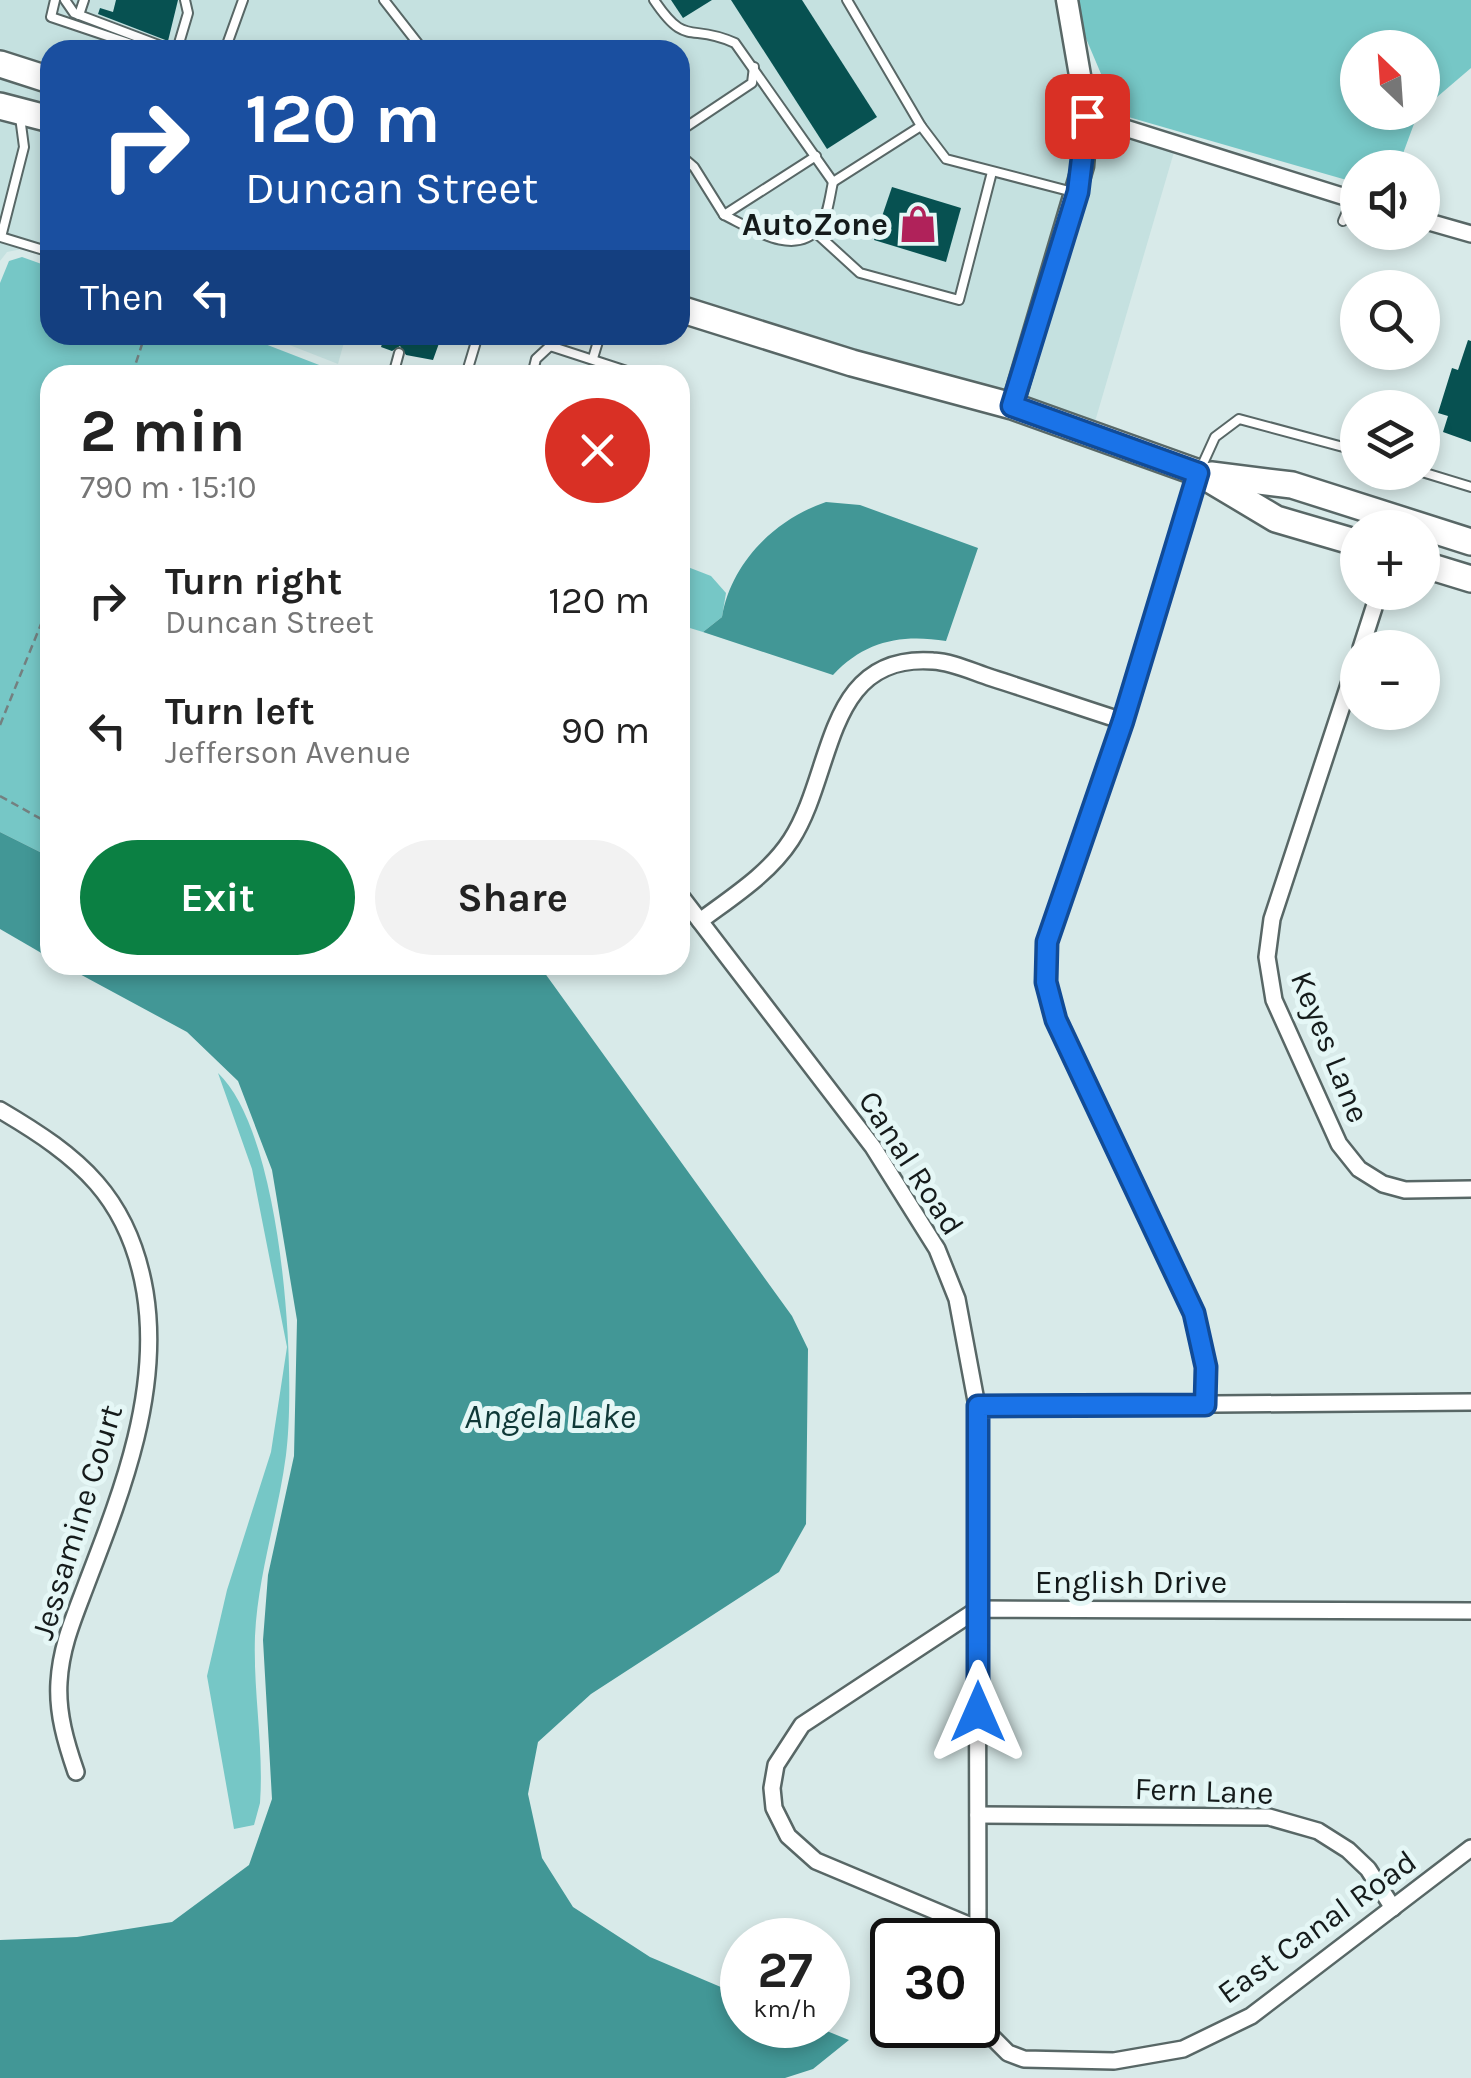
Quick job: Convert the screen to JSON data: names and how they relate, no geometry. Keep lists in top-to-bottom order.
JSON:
{
  "streets": {
    "street": [
      "Keyes Lane",
      "Canal Road",
      "Jessamine Court",
      "English Drive",
      "Fern Lane",
      "East Canal Road"
    ]
  },
  "crossings": [
    ["Canal Road", "English Drive"],
    ["Canal Road", "Fern Lane"],
    ["Fern Lane", "East Canal Road"]
  ],
  "water": ["Angela Lake"],
  "places": {
    "shop": ["AutoZone"]
  },
  "north": "top left",
  "page": {
    "map_buttons": ["+", "−"],
    "turn": ["120 m", "Duncan Street"],
    "then": "Then",
    "heading": ["2 min", "790 m · 15:10"],
    "list": [
      {
        "name": "Turn right",
        "note": "Duncan Street",
        "value": "120 m"
      },
      {
        "name": "Turn left",
        "note": "Jefferson Avenue",
        "value": "90 m"
      }
    ],
    "buttons": ["Exit", "Share"],
    "speed": "27 km/h",
    "limit": "30"
  }
}
